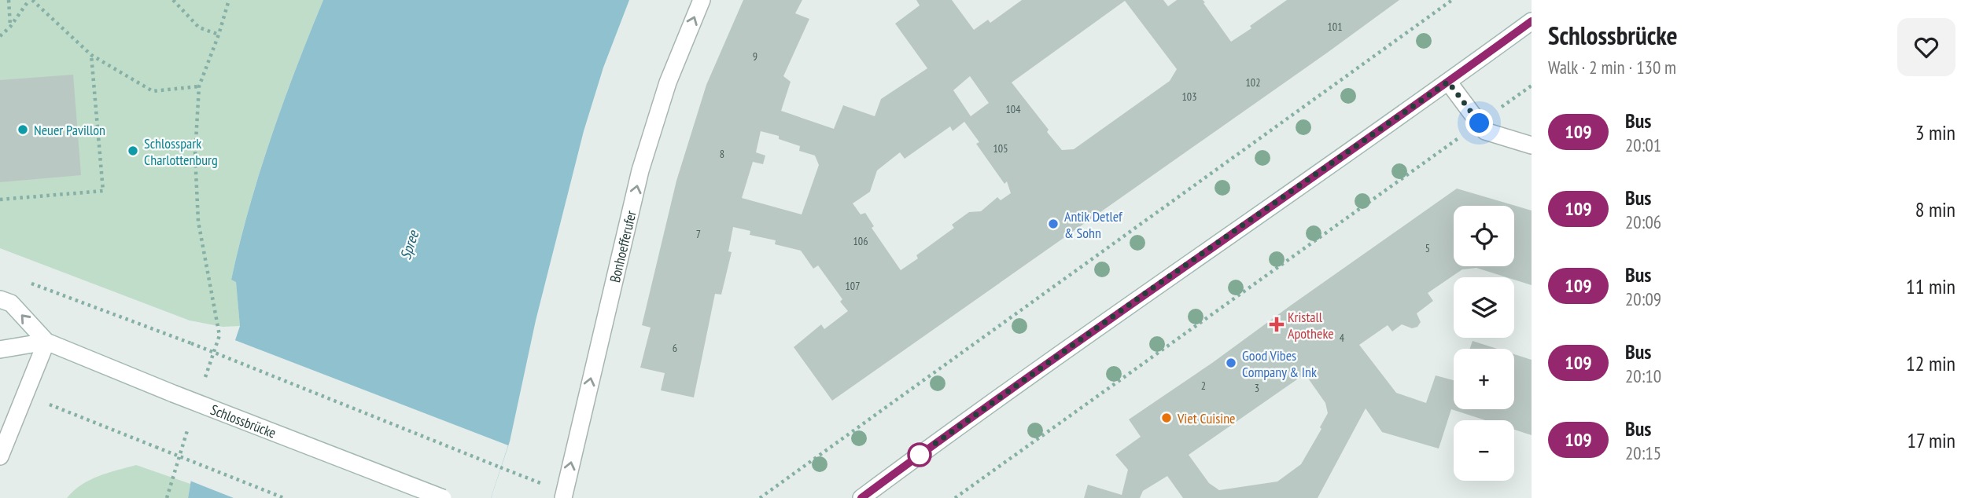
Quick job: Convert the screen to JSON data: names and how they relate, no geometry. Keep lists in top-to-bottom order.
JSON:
{
  "streets": {
    "main road": ["Bonhoefferufer", "Schlossbrücke"]
  },
  "one_way": ["Bonhoefferufer"],
  "water": ["Spree"],
  "places": {
    "other": [
      "Neuer Pavillon",
      "Schlosspark Charlottenburg",
      "Antik Detlef & Sohn",
      "Good Vibes Company & Ink",
      "Viet Cuisine"
    ],
    "health": ["Kristall Apotheke"]
  },
  "lines": ["bus line 109"],
  "house_numbers": [
    "101",
    "9",
    "102",
    "103",
    "104",
    "105",
    "8",
    "7",
    "106",
    "5",
    "107",
    "4",
    "6",
    "2",
    "3"
  ],
  "page": {
    "heading": ["Schlossbrücke", "Walk · 2 min · 130 m"],
    "list": [
      {
        "mark": "109",
        "name": "Bus",
        "note": "20:01",
        "value": "3 min"
      },
      {
        "mark": "109",
        "name": "Bus",
        "note": "20:06",
        "value": "8 min"
      },
      {
        "mark": "109",
        "name": "Bus",
        "note": "20:09",
        "value": "11 min"
      },
      {
        "mark": "109",
        "name": "Bus",
        "note": "20:10",
        "value": "12 min"
      },
      {
        "mark": "109",
        "name": "Bus",
        "note": "20:15",
        "value": "17 min"
      }
    ],
    "map_buttons": ["+", "−"]
  }
}
